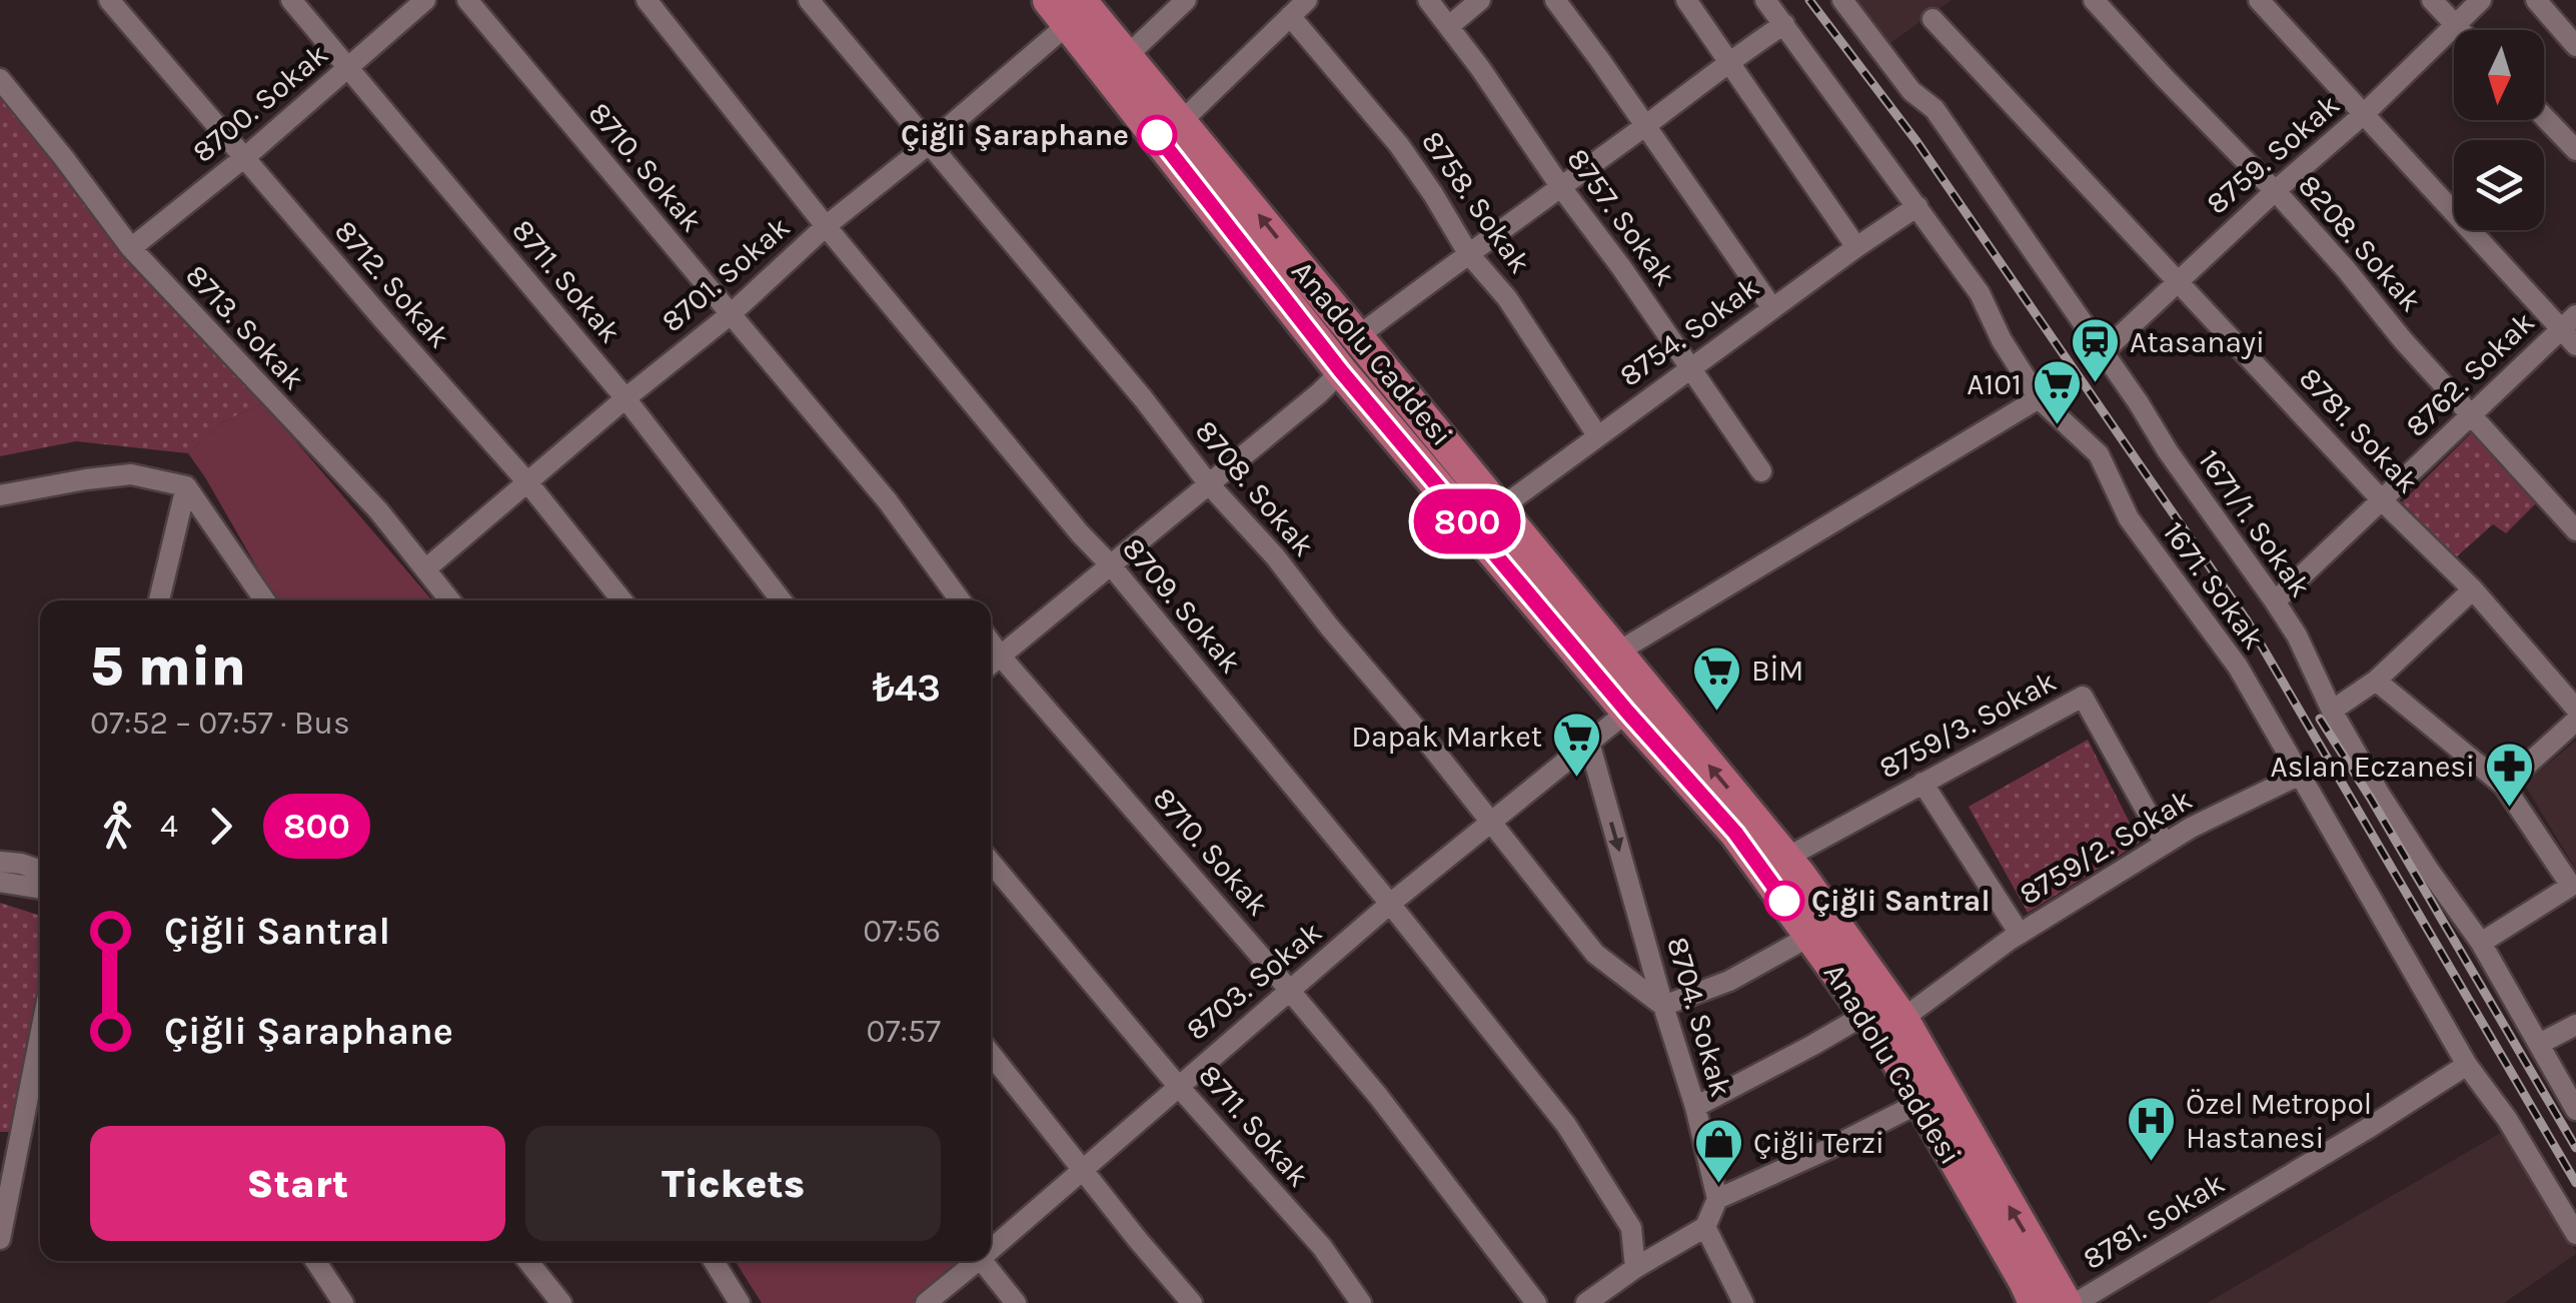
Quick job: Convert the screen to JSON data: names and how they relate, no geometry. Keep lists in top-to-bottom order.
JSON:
{
  "streets": {
    "highway": ["Anadolu Caddesi"],
    "street": [
      "8700. Sokak",
      "8759. Sokak",
      "8710. Sokak",
      "8758. Sokak",
      "8757. Sokak",
      "8208. Sokak",
      "8701. Sokak",
      "8711. Sokak",
      "8712. Sokak",
      "8713. Sokak",
      "8754. Sokak",
      "8762. Sokak",
      "8781. Sokak",
      "8708. Sokak",
      "1671/1. Sokak",
      "1671. Sokak",
      "8709. Sokak",
      "8759/3. Sokak",
      "8759/2. Sokak",
      "8703. Sokak",
      "8704. Sokak"
    ]
  },
  "crossings": [
    ["8700. Sokak", "8711. Sokak"],
    ["8700. Sokak", "8712. Sokak"],
    ["8700. Sokak", "8713. Sokak"],
    ["8759. Sokak", "8208. Sokak"],
    ["8759. Sokak", "8781. Sokak"],
    ["8759. Sokak", "1671/1. Sokak"],
    ["8710. Sokak", "8701. Sokak"],
    ["8710. Sokak", "8703. Sokak"],
    ["8758. Sokak", "8754. Sokak"],
    ["8757. Sokak", "8754. Sokak"],
    ["8208. Sokak", "8762. Sokak"],
    ["8701. Sokak", "8711. Sokak"],
    ["8701. Sokak", "8712. Sokak"],
    ["8701. Sokak", "8713. Sokak"],
    ["8701. Sokak", "Anadolu Caddesi"],
    ["8701. Sokak", "8708. Sokak"],
    ["8701. Sokak", "8709. Sokak"],
    ["8711. Sokak", "8703. Sokak"],
    ["8754. Sokak", "Anadolu Caddesi"],
    ["8754. Sokak", "1671. Sokak"],
    ["Anadolu Caddesi", "8759/3. Sokak"],
    ["Anadolu Caddesi", "8759/2. Sokak"],
    ["Anadolu Caddesi", "8703. Sokak"],
    ["8762. Sokak", "8781. Sokak"],
    ["8762. Sokak", "1671/1. Sokak"],
    ["8781. Sokak", "1671. Sokak"],
    ["8708. Sokak", "8703. Sokak"],
    ["8708. Sokak", "8704. Sokak"],
    ["1671. Sokak", "8759/2. Sokak"],
    ["8709. Sokak", "8703. Sokak"],
    ["8759/3. Sokak", "8759/2. Sokak"],
    ["8703. Sokak", "8704. Sokak"]
  ],
  "one_way": ["8704. Sokak"],
  "places": {
    "other": ["Çiğli Şaraphane", "Çiğli Santral"],
    "station": ["Atasanayi"],
    "supermarket": ["A101", "BİM", "Dapak Market"],
    "pharmacy": ["Aslan Eczanesi"],
    "hospital": ["Özel Metropol Hastanesi"],
    "shop": ["Çiğli Terzi"]
  },
  "lines": ["bus line 800"],
  "north": "bottom",
  "page": {
    "on_map": "800",
    "heading": ["5 min", "07:52 – 07:57 · Bus", "₺43"],
    "legs": ["4", "800"],
    "list": [
      {
        "name": "Çiğli Santral",
        "value": "07:56"
      },
      {
        "name": "Çiğli Şaraphane",
        "value": "07:57"
      }
    ],
    "buttons": ["Start", "Tickets"]
  }
}
